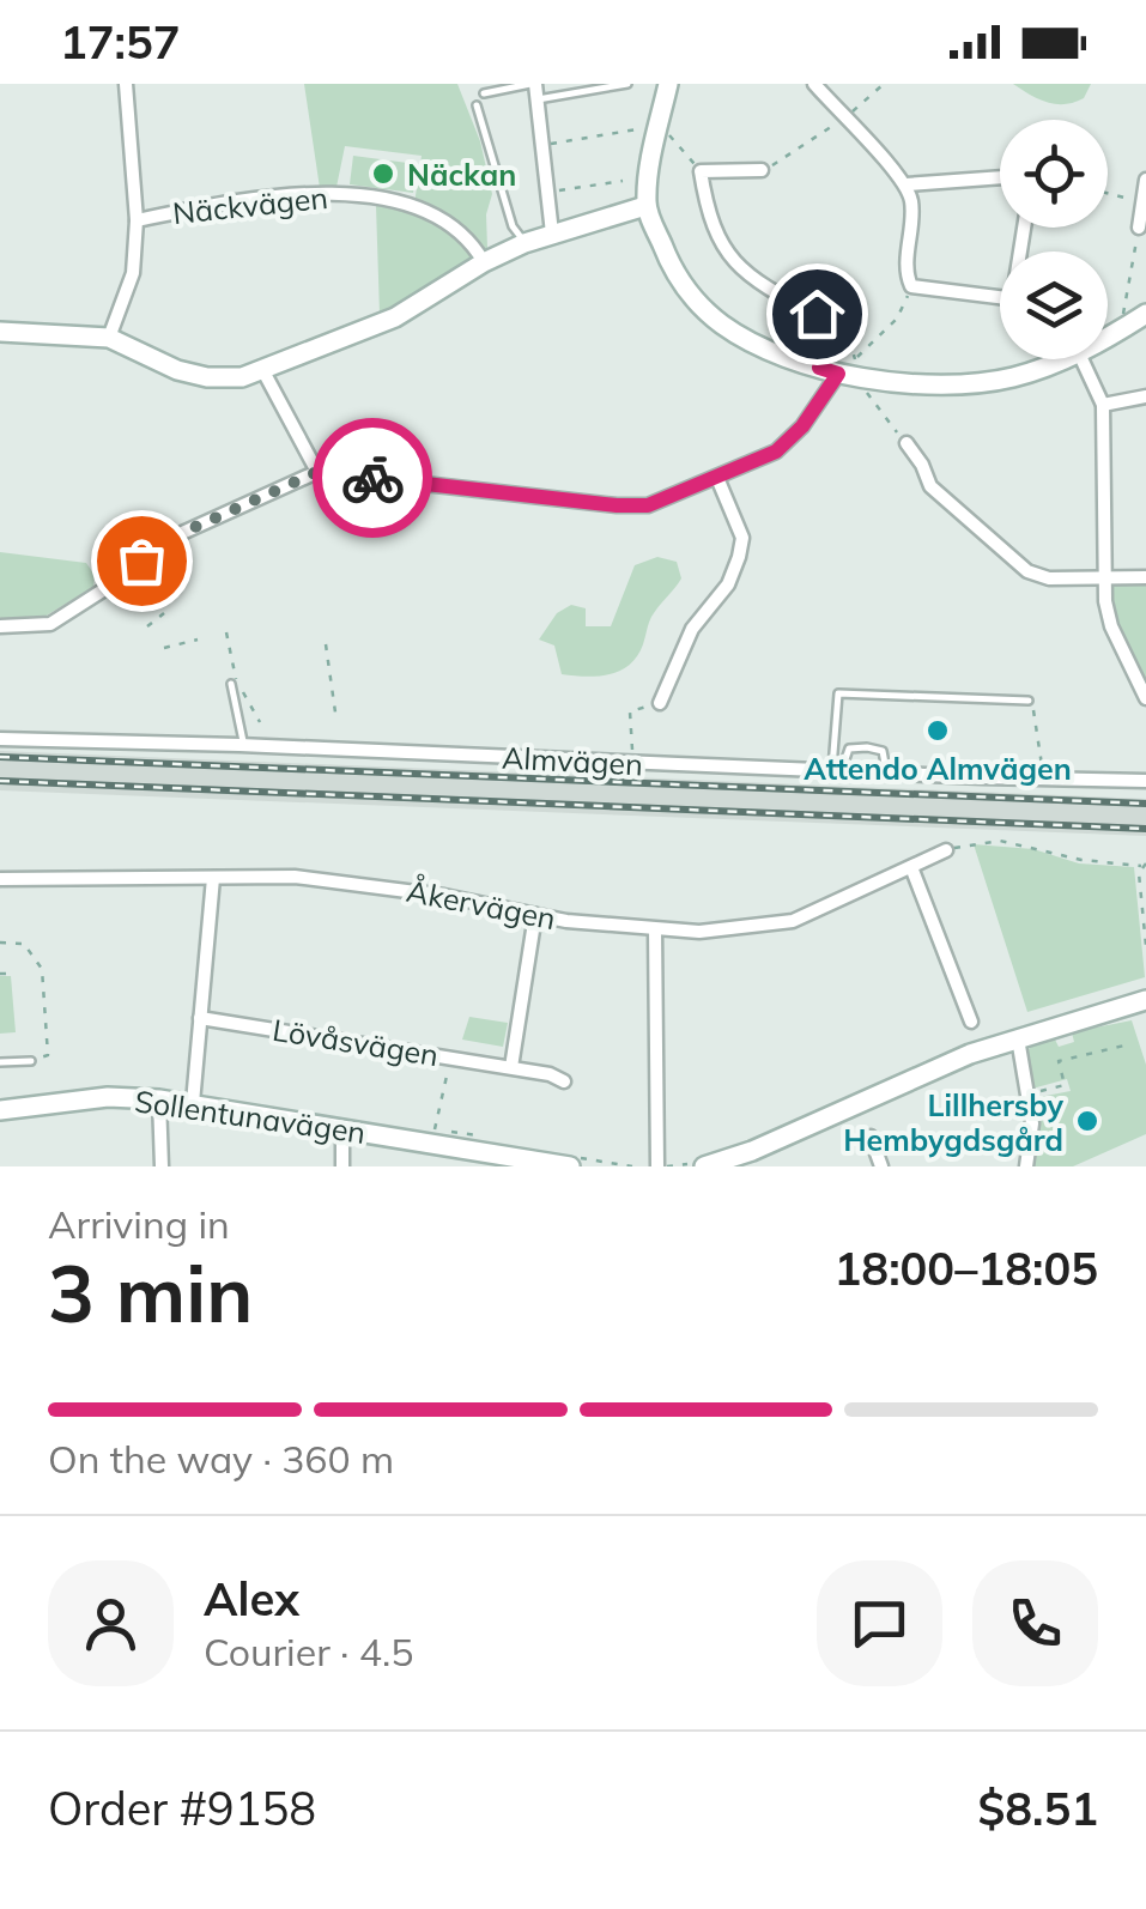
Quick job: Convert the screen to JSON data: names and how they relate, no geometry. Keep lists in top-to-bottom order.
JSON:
{
  "streets": {
    "street": [
      "Näckvägen",
      "Almvägen",
      "Åkervägen",
      "Lövåsvägen",
      "Sollentunavägen"
    ]
  },
  "places": ["Näckan", "Attendo Almvägen", "Lillhersby Hembygdsgård"],
  "page": {
    "status": "17:57",
    "heading": ["3 min", "Arriving in", "18:00–18:05"],
    "panel": [
      "Alex",
      "Courier · 4.5",
      "Order #9158",
      "$8.51"
    ],
    "bar": "On the way · 360 m"
  }
}
